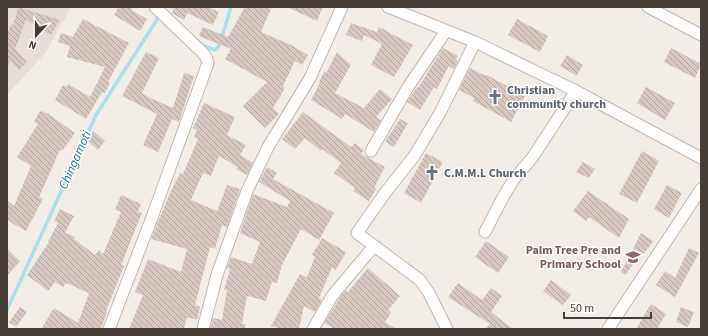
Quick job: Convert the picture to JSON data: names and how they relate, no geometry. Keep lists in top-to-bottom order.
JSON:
{
  "water": ["Chingamoti"],
  "places": {
    "church": ["Christian community church", "C.M.M.L Church"],
    "school or university": ["Palm Tree Pre and Primary School"]
  },
  "scale_bar": "50 m",
  "north": "bottom"
}
